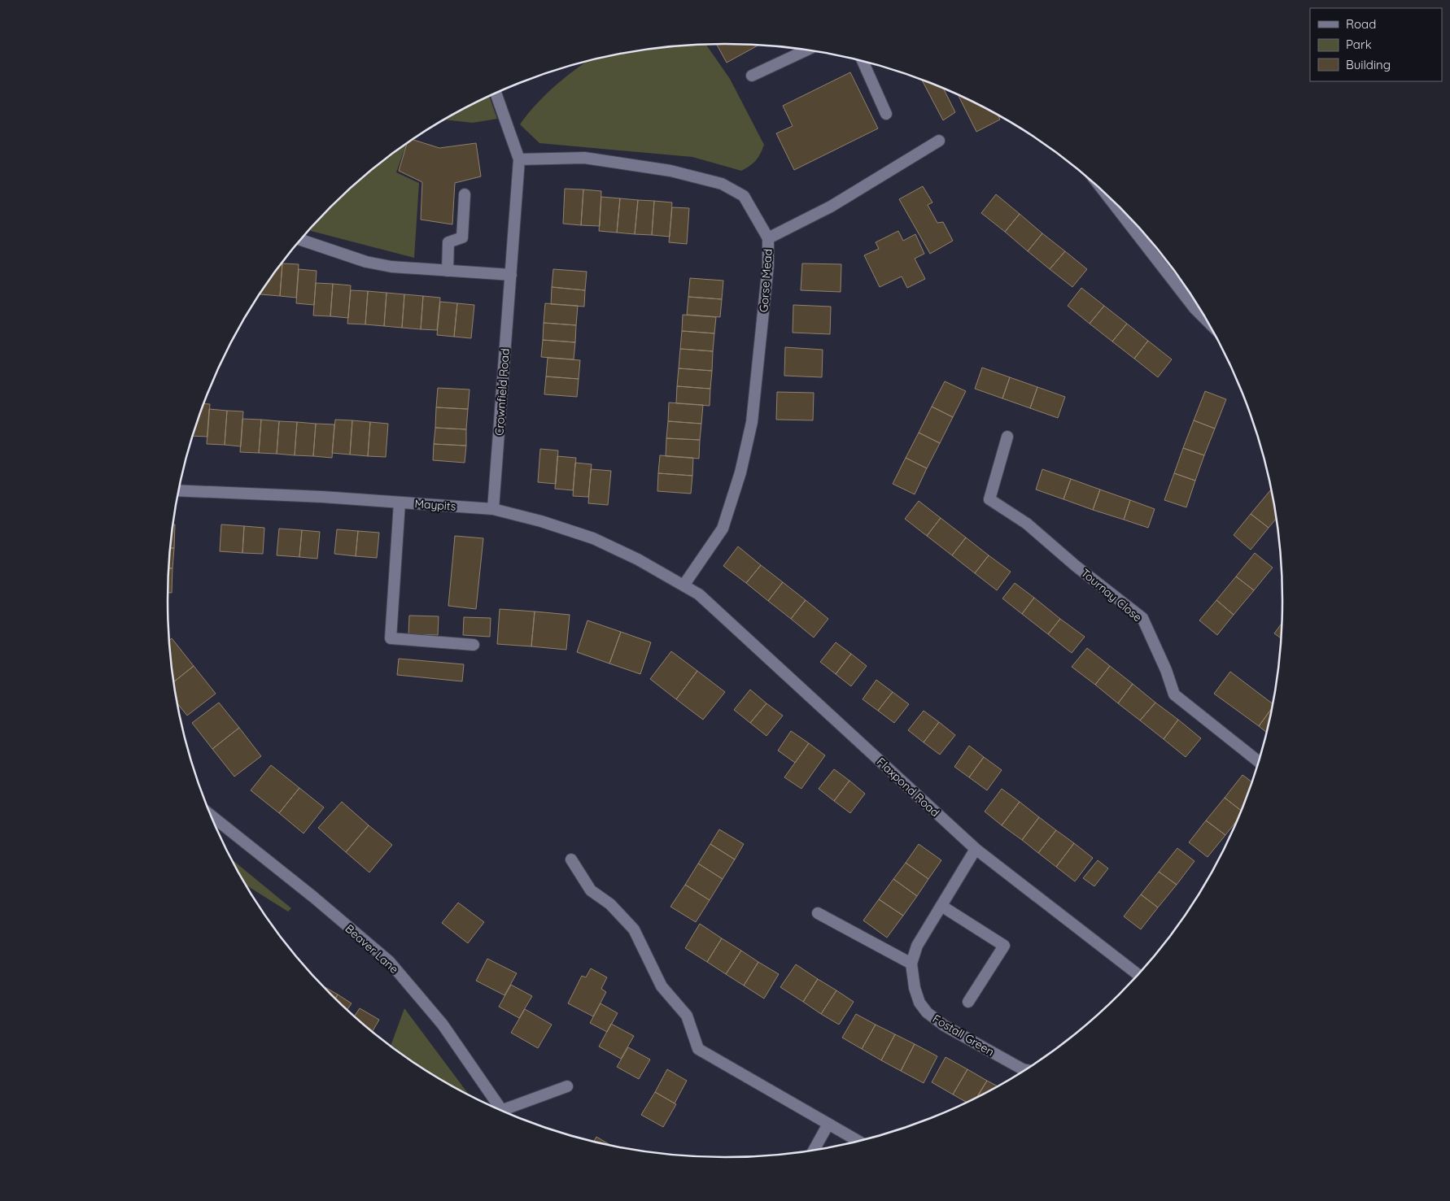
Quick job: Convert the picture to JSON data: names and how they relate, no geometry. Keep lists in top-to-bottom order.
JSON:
{
  "streets": {
    "street": [
      "Gorse Mead",
      "Crownfield Road",
      "Maypits",
      "Tournay Close",
      "Flaxpond Road",
      "Beaver Lane",
      "Fostall Green"
    ]
  },
  "crossings": [
    ["Gorse Mead", "Crownfield Road"],
    ["Gorse Mead", "Maypits"],
    ["Gorse Mead", "Flaxpond Road"],
    ["Crownfield Road", "Maypits"],
    ["Maypits", "Flaxpond Road"]
  ],
  "legend": ["Road", "Park", "Building"]
}
